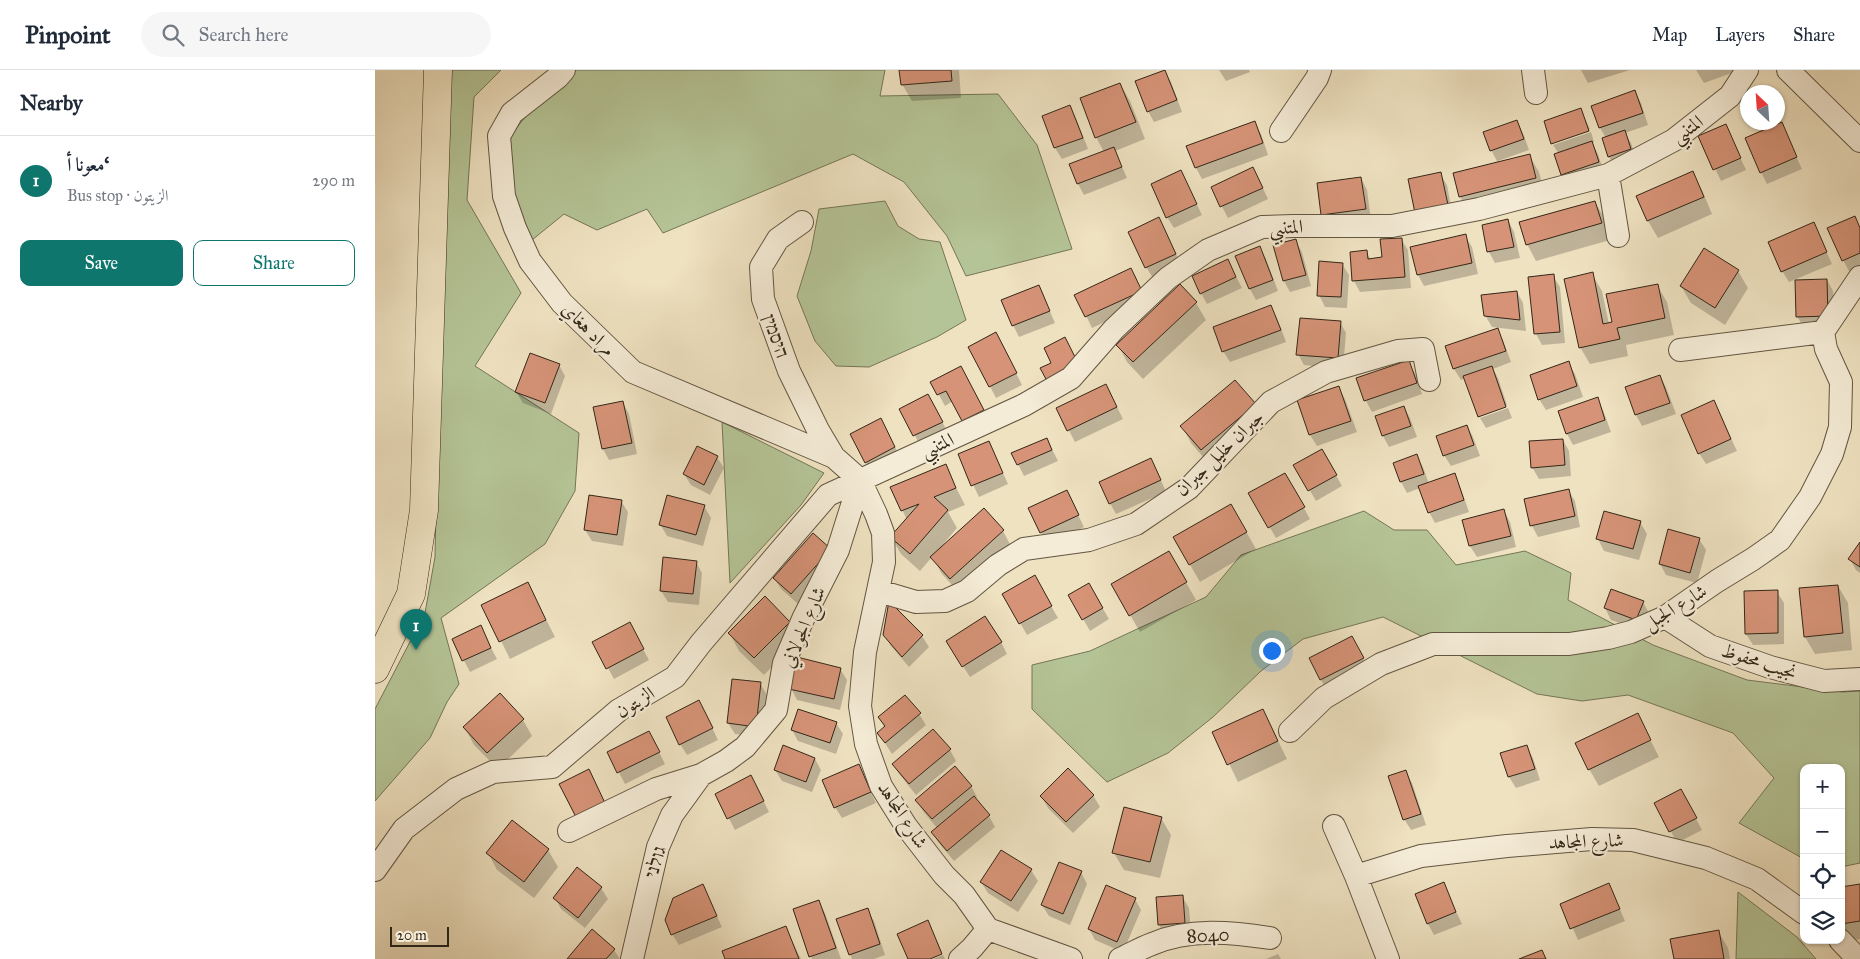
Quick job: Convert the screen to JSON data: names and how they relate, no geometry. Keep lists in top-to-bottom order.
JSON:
{
  "streets": {
    "street": [
      "المتنبي",
      "مراد هغاي",
      "היסמין",
      "جبران خليل جبران",
      "شارع الجبل",
      "شارع الجولاني",
      "نجيب محفوظ",
      "الزيتون",
      "شارع المجاهد",
      "גולני",
      "8040"
    ]
  },
  "crossings": [
    ["المتنبي", "مراد هغاي"],
    ["المتنبي", "شارع الجولاني"],
    ["المتنبي", "الزيتون"],
    ["المتنبي", "شارع المجاهد"],
    ["مراد هغاي", "היסמין"],
    ["مراد هغاي", "شارع الجولاني"],
    ["مراد هغاي", "الزيتون"],
    ["مراد هغاي", "شارع المجاهد"],
    ["جبران خليل جبران", "شارع المجاهد"],
    ["شارع الجبل", "نجيب محفوظ"],
    ["شارع الجولاني", "الزيتون"],
    ["شارع الجولاني", "شارع المجاهد"],
    ["شارع الجولاني", "גולני"],
    ["الزيتون", "شارع المجاهد"]
  ],
  "scale_bar": "20 m",
  "north": "top left",
  "page": {
    "header": "Pinpoint",
    "search": "Search here",
    "nav": ["Map", "Layers", "Share"],
    "heading": "Nearby",
    "list": [
      {
        "mark": "1",
        "name": "معونا أ‘",
        "note": "Bus stop · الزيتون",
        "value": "290 m"
      }
    ],
    "buttons": ["Save", "Share"],
    "pins": "1",
    "map_buttons": ["+", "−"],
    "scale": "20 m"
  }
}
